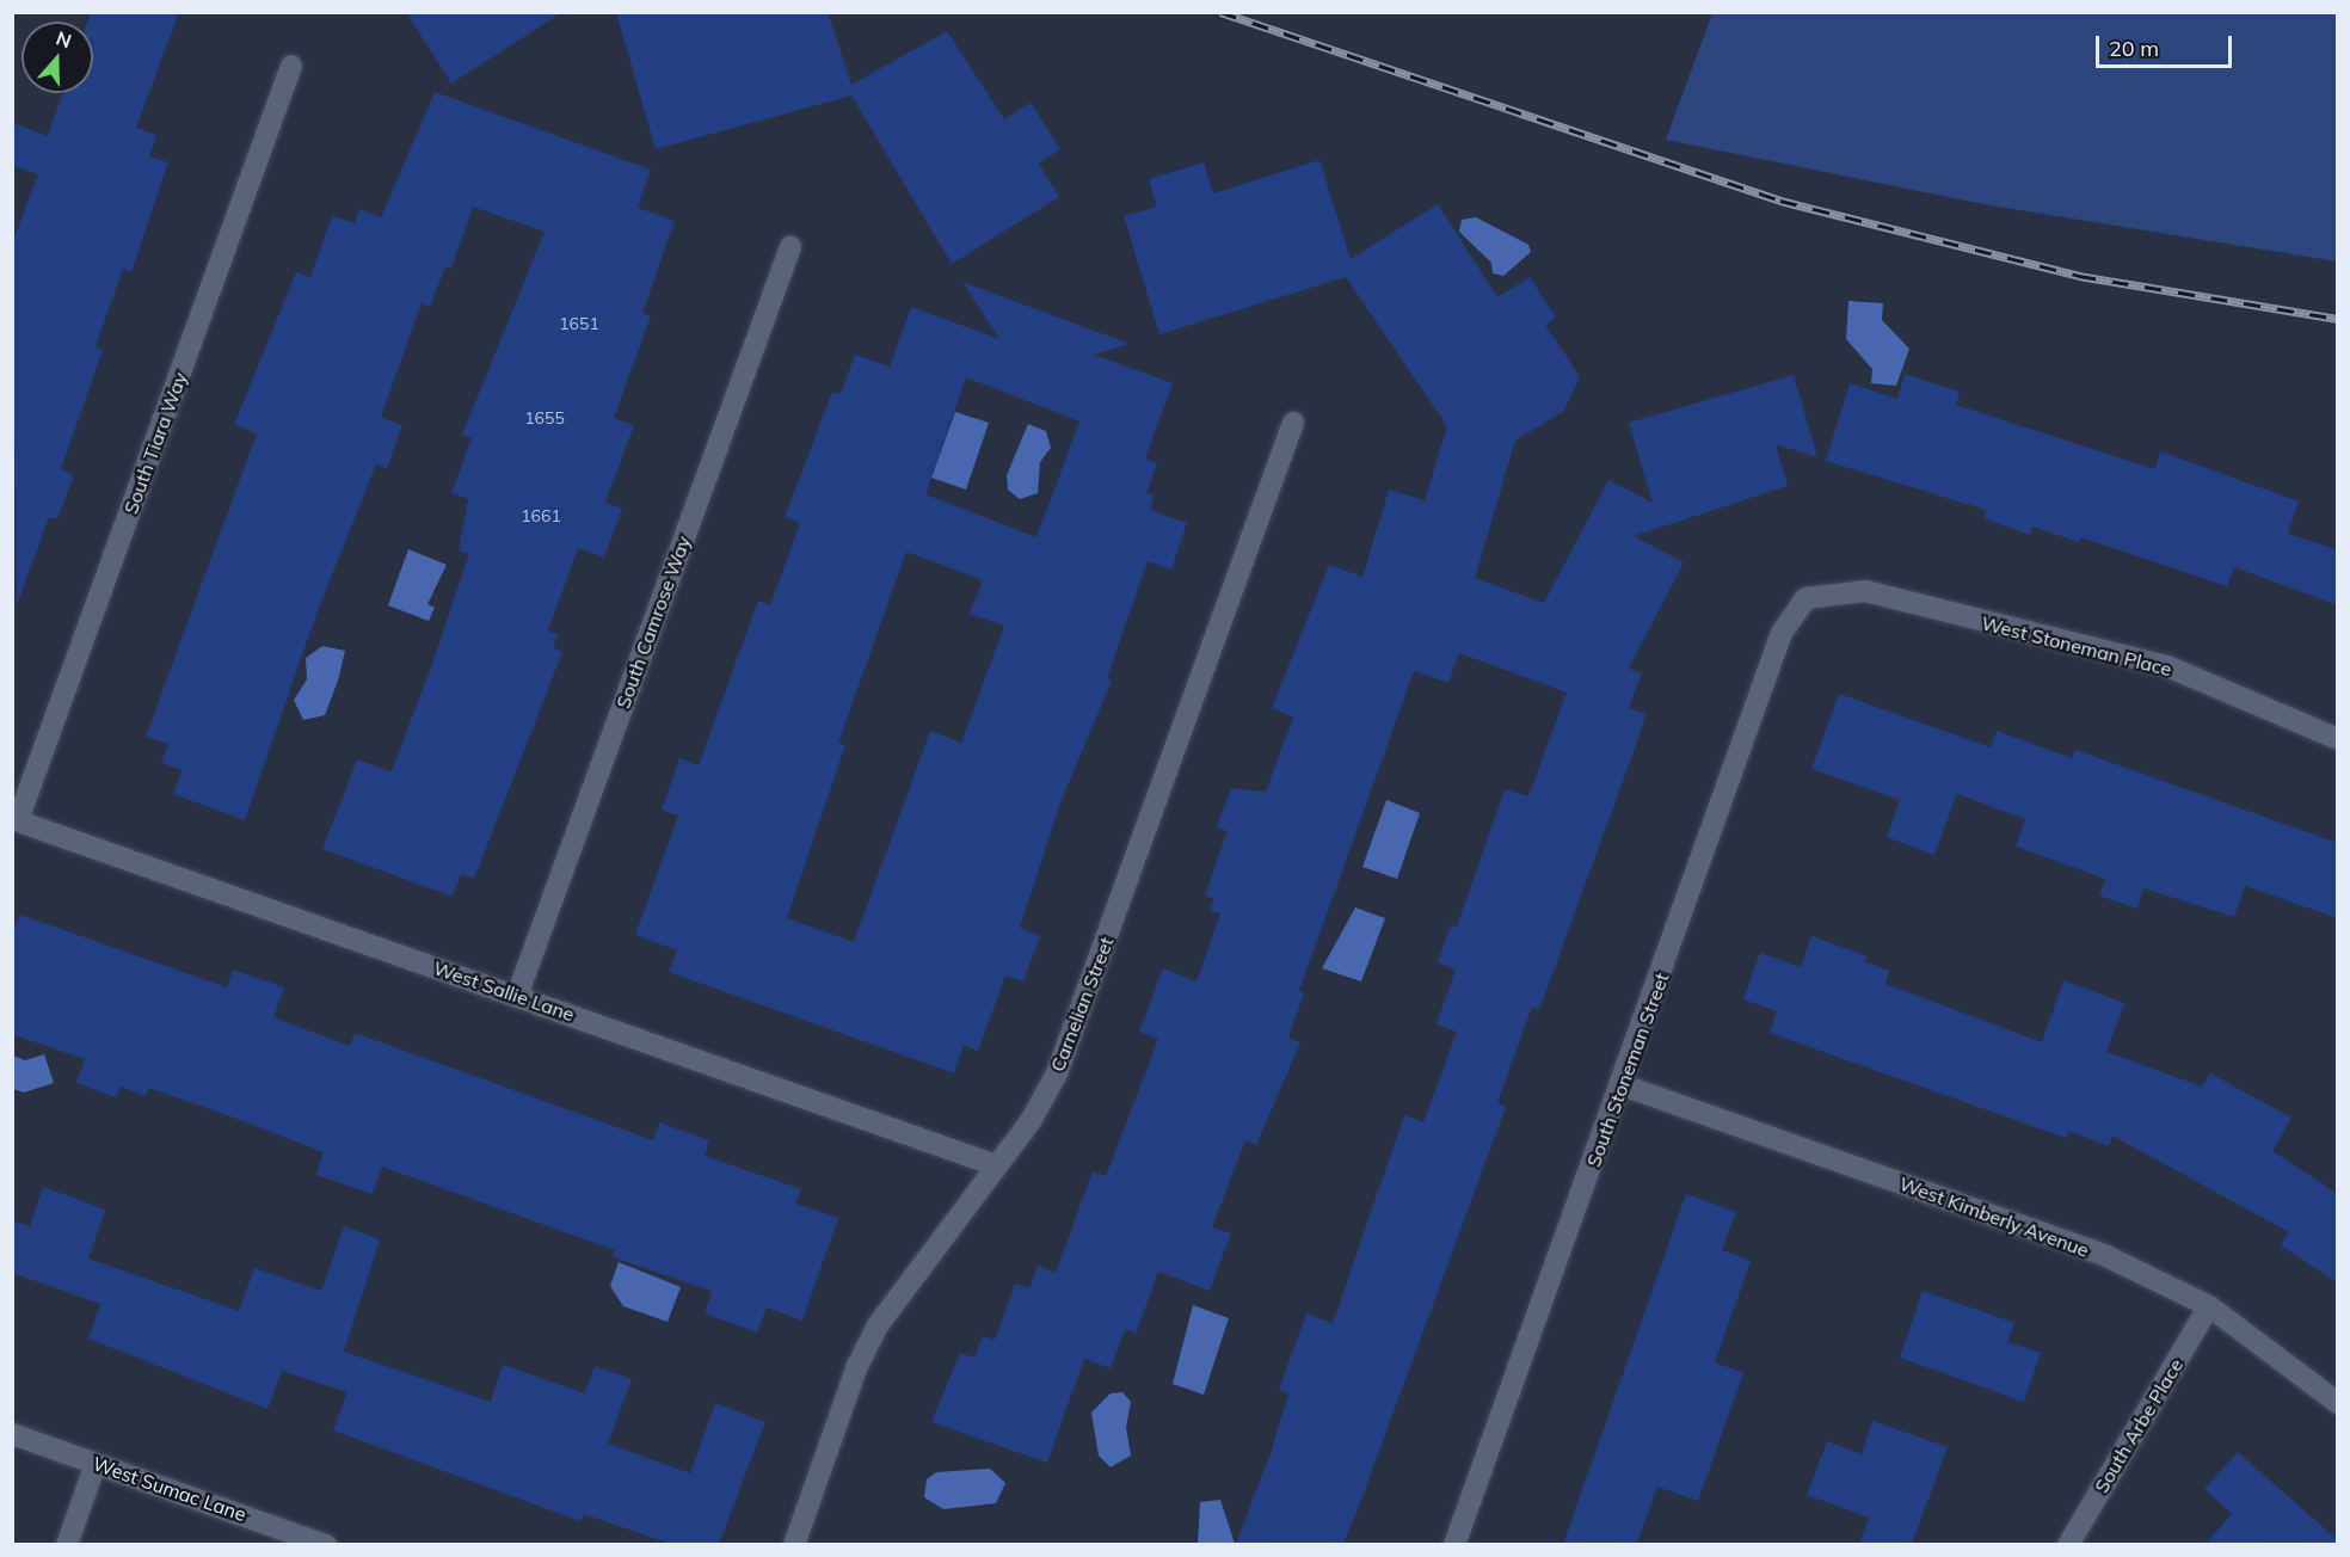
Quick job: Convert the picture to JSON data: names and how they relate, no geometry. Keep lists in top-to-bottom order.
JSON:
{
  "streets": {
    "street": [
      "South Tiara Way",
      "South Camrose Way",
      "West Stoneman Place",
      "West Sallie Lane",
      "Carnelian Street",
      "South Stoneman Street",
      "West Kimberly Avenue",
      "South Arbe Place",
      "West Sumac Lane"
    ]
  },
  "crossings": [
    ["South Tiara Way", "West Sallie Lane"],
    ["South Camrose Way", "West Sallie Lane"],
    ["West Stoneman Place", "South Stoneman Street"],
    ["West Sallie Lane", "Carnelian Street"],
    ["South Stoneman Street", "West Kimberly Avenue"],
    ["West Kimberly Avenue", "South Arbe Place"]
  ],
  "house_numbers": ["1651", "1655", "1661"],
  "scale_bar": "20 m",
  "north": "top"
}
